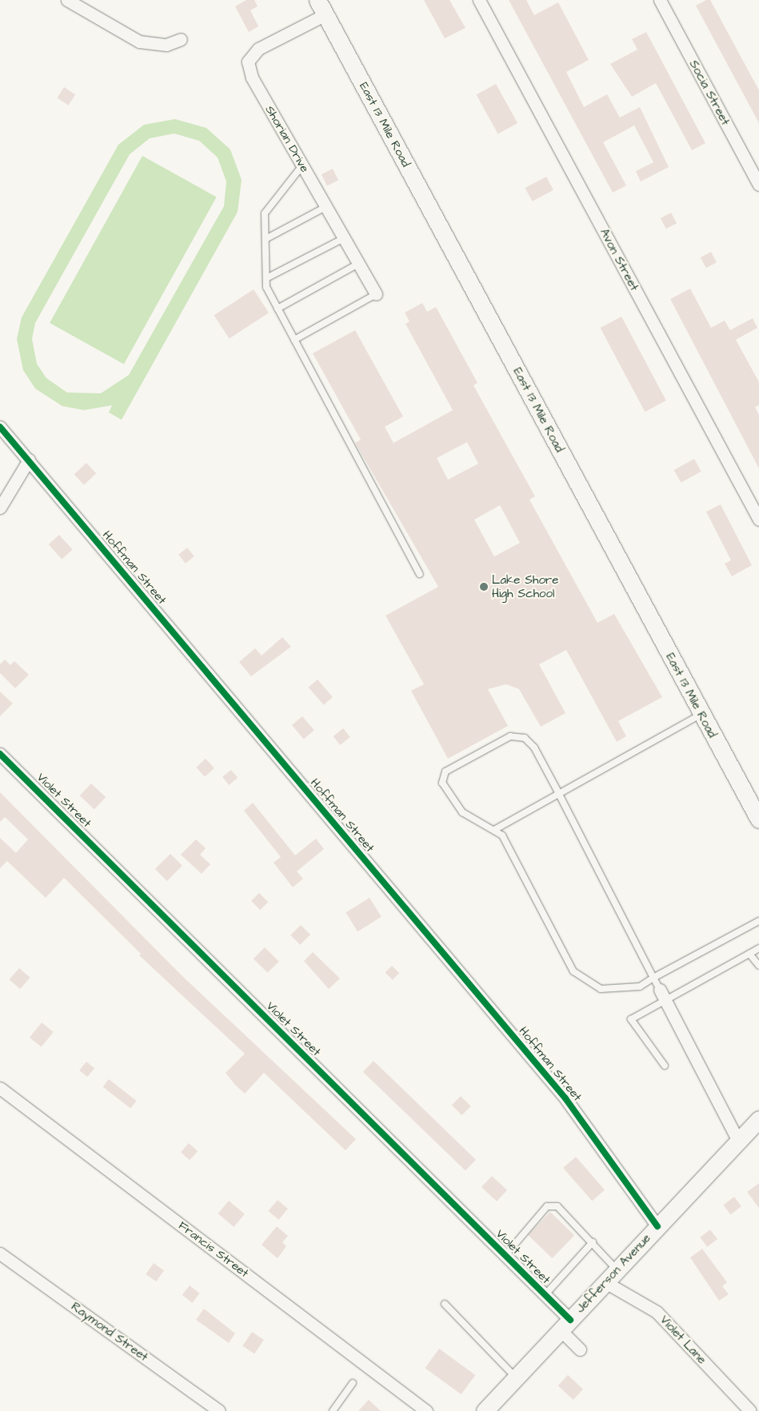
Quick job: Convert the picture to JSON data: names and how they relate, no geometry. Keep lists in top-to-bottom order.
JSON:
{
  "streets": {
    "main road": ["East 13 Mile Road", "Jefferson Avenue"],
    "street": [
      "Socia Street",
      "Shorian Drive",
      "Avon Street",
      "Hoffman Street",
      "Violet Street",
      "Francis Street",
      "Raymond Street",
      "Violet Lane"
    ]
  },
  "crossings": [
    ["East 13 Mile Road", "Shorian Drive"],
    ["Hoffman Street", "Jefferson Avenue"],
    ["Violet Street", "Jefferson Avenue"],
    ["Jefferson Avenue", "Violet Lane"]
  ],
  "places": ["Lake Shore High School"]
}
